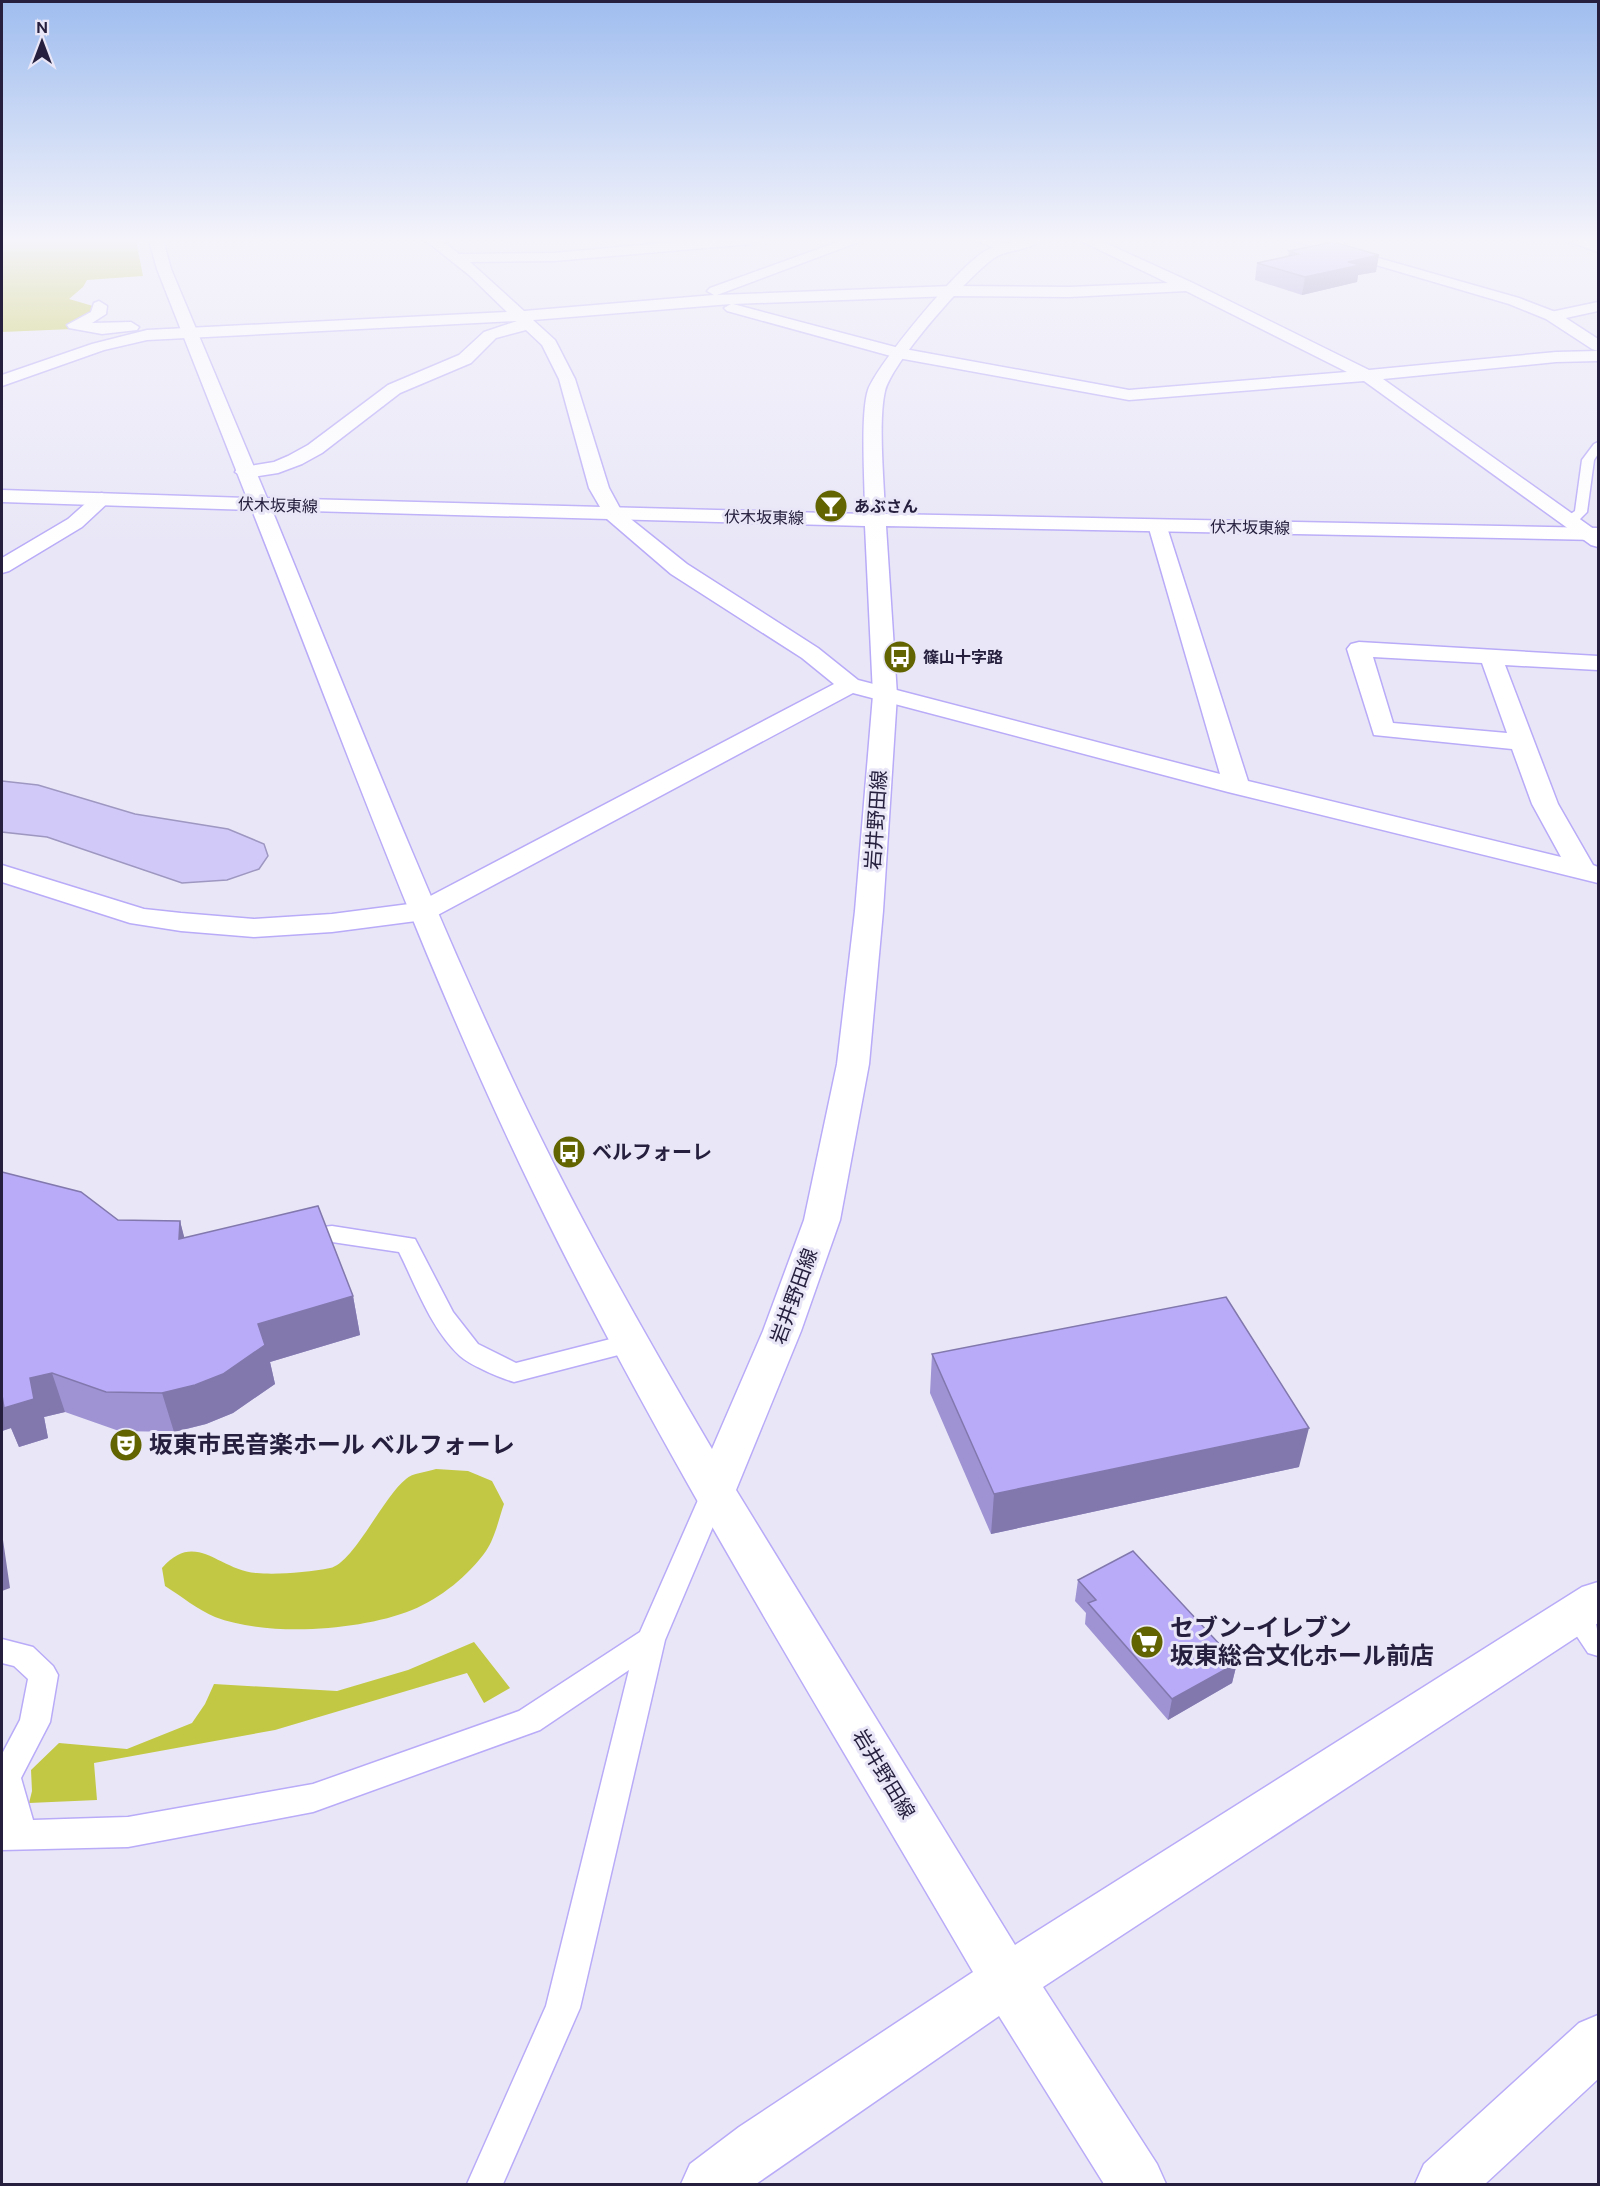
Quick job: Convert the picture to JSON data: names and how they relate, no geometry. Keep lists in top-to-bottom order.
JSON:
{
  "streets": {
    "main road": ["伏木坂東線", "岩井野田線"]
  },
  "crossings": [
    ["伏木坂東線", "岩井野田線"]
  ],
  "places": {
    "bar": ["あぶさん"],
    "bus stop": ["篠山十字路", "ベルフォーレ"],
    "theatre": ["坂東市民音楽ホール ベルフォーレ"],
    "supermarket": ["セブン-イレブン 坂東総合文化ホール前店"]
  },
  "north": "top"
}
